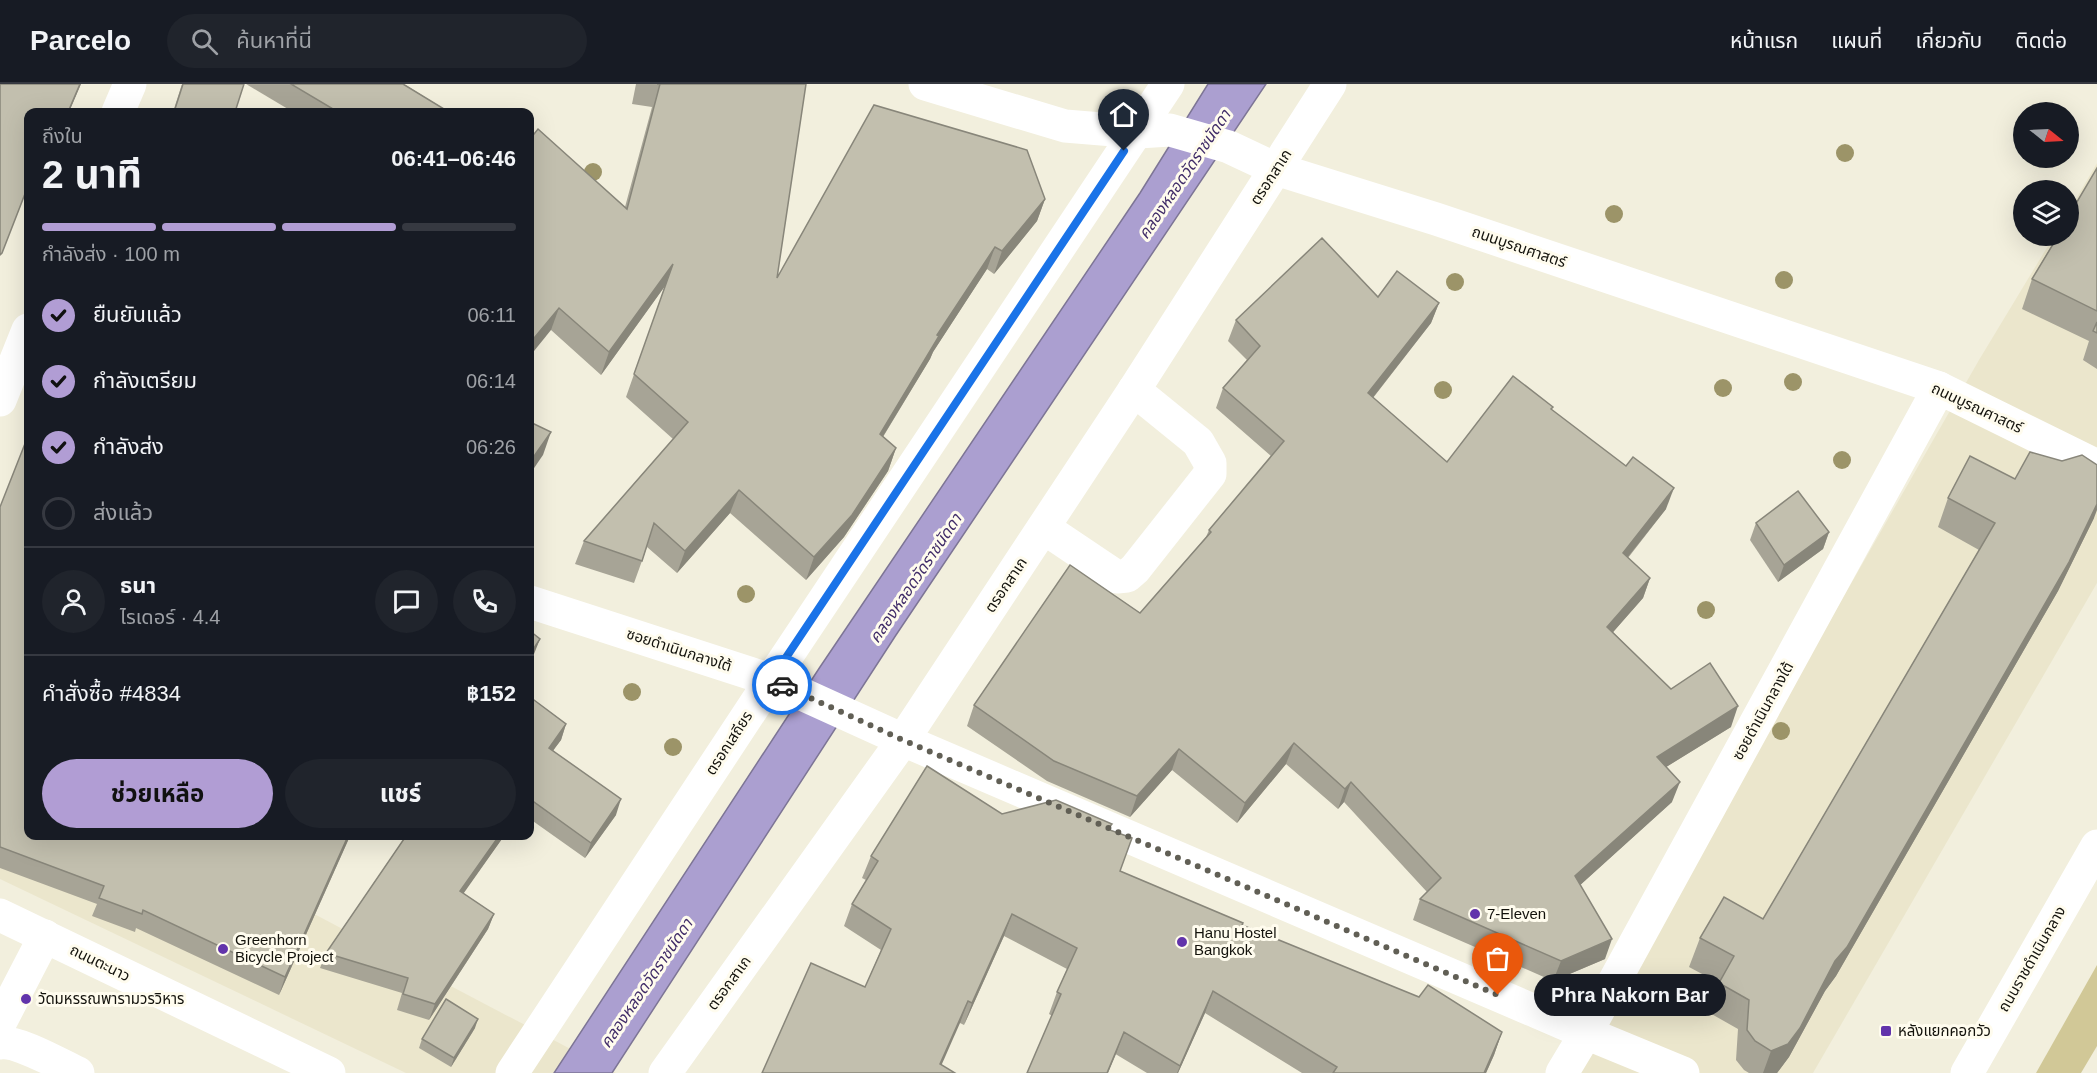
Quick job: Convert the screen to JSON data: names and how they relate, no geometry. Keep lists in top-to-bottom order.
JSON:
{
  "streets": {
    "street": [
      "ตรอกสาเก",
      "ถนนบูรณศาสตร์",
      "ซอยดำเนินกลางใต้",
      "ตรอกเสถียร",
      "ถนนราชดำเนินกลาง",
      "ถนนตะนาว"
    ]
  },
  "crossings": [
    ["ตรอกสาเก", "ถนนบูรณศาสตร์"],
    ["ตรอกสาเก", "ซอยดำเนินกลางใต้"],
    ["ถนนบูรณศาสตร์", "ซอยดำเนินกลางใต้"],
    ["ถนนบูรณศาสตร์", "ตรอกเสถียร"],
    ["ซอยดำเนินกลางใต้", "ตรอกเสถียร"]
  ],
  "water": ["คลองหลอดวัดราชนัดดา"],
  "places": {
    "other": [
      "7-Eleven",
      "Hanu Hostel Bangkok",
      "Greenhorn Bicycle Project",
      "Phra Nakorn Bar",
      "วัดมหรรณพารามวรวิหาร"
    ],
    "transit": ["หลังแยกคอกวัว"]
  },
  "north": "right",
  "page": {
    "header": "Parcelo",
    "search": "ค้นหาที่นี่",
    "nav": [
      "หน้าแรก",
      "แผนที่",
      "เกี่ยวกับ",
      "ติดต่อ"
    ],
    "heading": ["2 นาที", "ถึงใน", "06:41–06:46"],
    "panel": [
      "ธนา",
      "ไรเดอร์ · 4.4",
      "คำสั่งซื้อ #4834",
      "฿152"
    ],
    "bar": "กำลังส่ง · 100 m",
    "list": [
      ["ยืนยันแล้ว", "06:11"],
      ["กำลังเตรียม", "06:14"],
      ["กำลังส่ง", "06:26"],
      "ส่งแล้ว"
    ],
    "buttons": ["ช่วยเหลือ", "แชร์"],
    "bubble": "Phra Nakorn Bar"
  }
}
